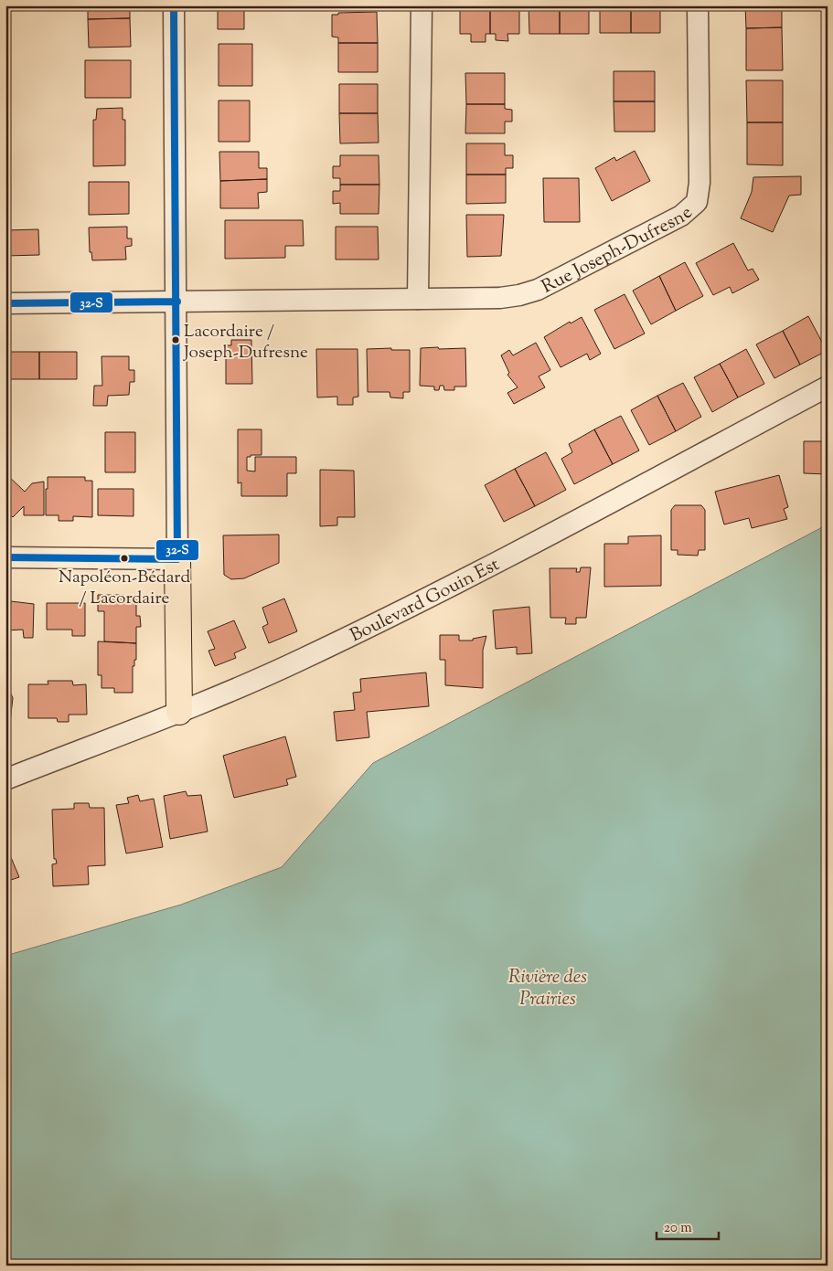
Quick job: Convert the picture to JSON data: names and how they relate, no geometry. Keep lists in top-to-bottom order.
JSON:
{
  "streets": {
    "street": ["Rue Joseph-Dufresne", "Boulevard Gouin Est"]
  },
  "water": ["Rivière des Prairies"],
  "places": ["Lacordaire / Joseph-Dufresne", "Napoléon-Bédard / Lacordaire"],
  "lines": ["transit line 32-S"],
  "scale_bar": "20 m"
}
